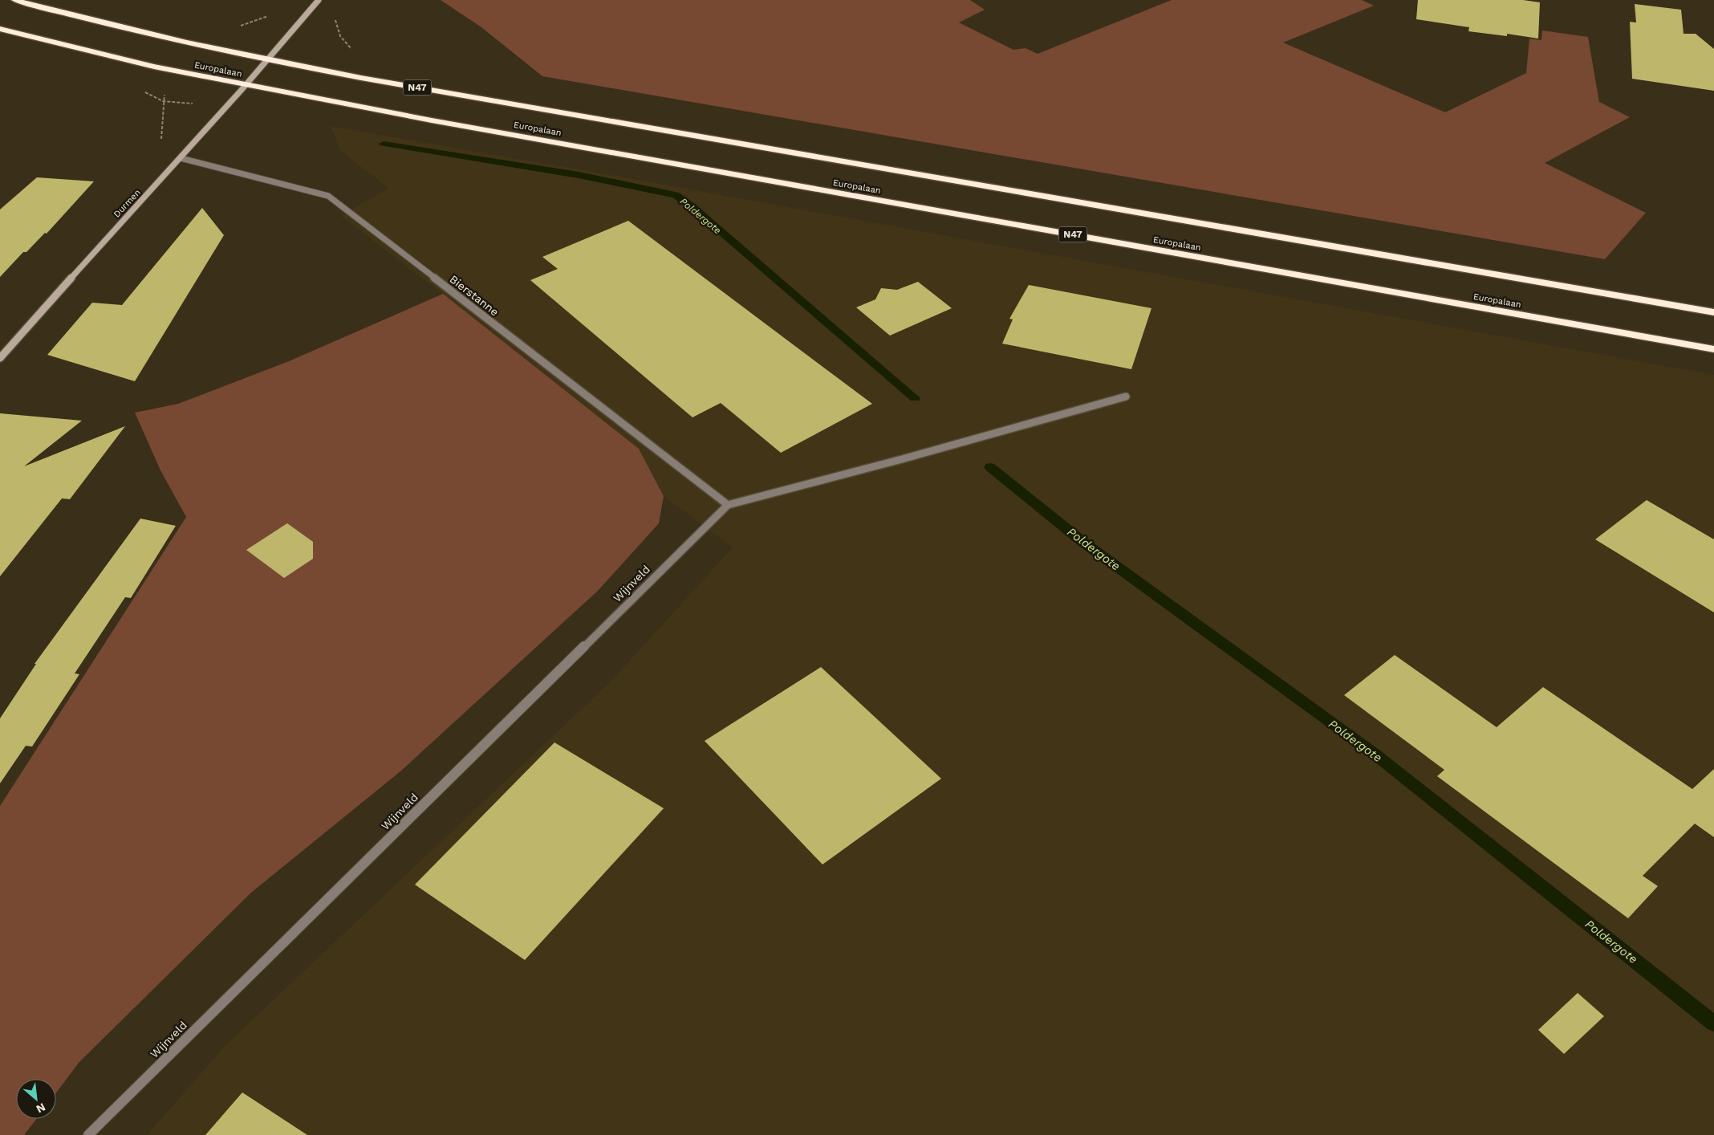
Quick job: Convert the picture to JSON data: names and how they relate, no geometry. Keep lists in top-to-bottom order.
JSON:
{
  "streets": {
    "highway": ["Europalaan", "N47"],
    "street": ["Durmen", "Bierstanne", "Wijnveld"]
  },
  "crossings": [
    ["Europalaan", "Durmen"],
    ["Durmen", "Bierstanne"],
    ["Bierstanne", "Wijnveld"]
  ],
  "water": ["Poldergote"],
  "north": "bottom right"
}
